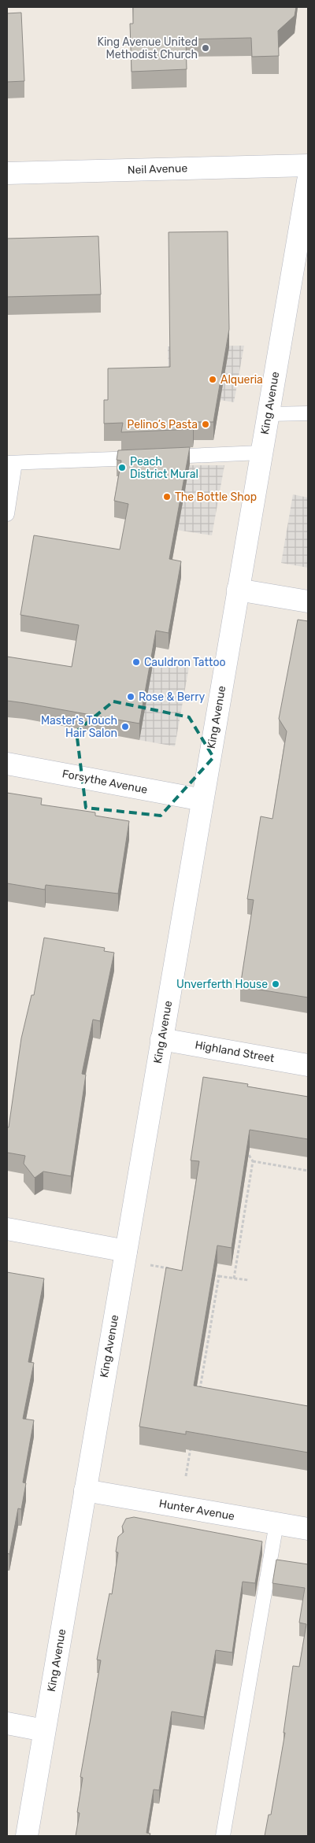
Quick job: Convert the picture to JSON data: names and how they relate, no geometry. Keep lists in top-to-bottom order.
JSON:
{
  "streets": {
    "street": [
      "Neil Avenue",
      "King Avenue",
      "Forsythe Avenue",
      "Highland Street",
      "Hunter Avenue"
    ]
  },
  "crossings": [
    ["King Avenue", "Forsythe Avenue"],
    ["King Avenue", "Highland Street"],
    ["King Avenue", "Hunter Avenue"]
  ],
  "places": [
    "King Avenue United Methodist Church",
    "Alqueria",
    "Pelino’s Pasta",
    "Peach District Mural",
    "The Bottle Shop",
    "Cauldron Tattoo",
    "Rose & Berry",
    "Master's Touch Hair Salon",
    "Unverferth House"
  ]
}
